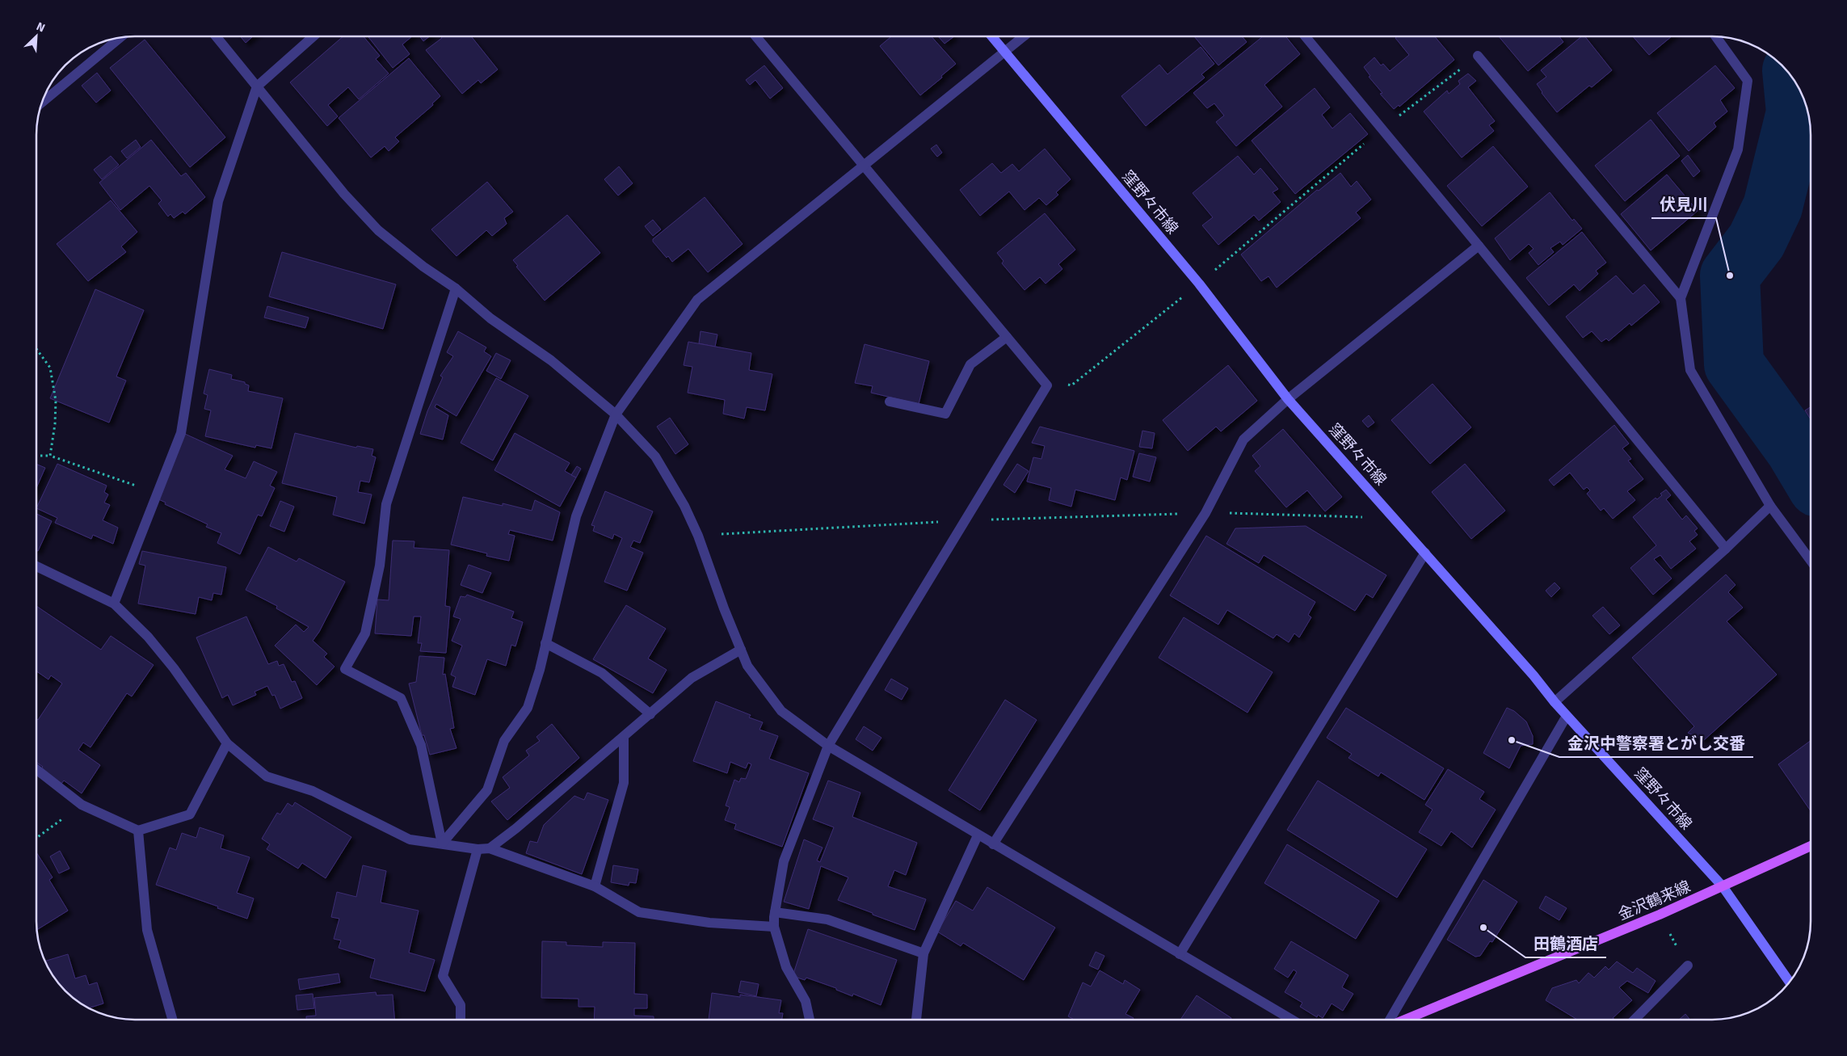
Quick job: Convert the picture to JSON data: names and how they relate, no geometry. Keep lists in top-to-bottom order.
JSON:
{
  "streets": {
    "main road": ["窪野々市線", "金沢鶴来線"]
  },
  "crossings": [
    ["窪野々市線", "金沢鶴来線"]
  ],
  "places": ["伏見川", "金沢中警察署とがし交番", "田鶴酒店"],
  "north": "top right"
}
